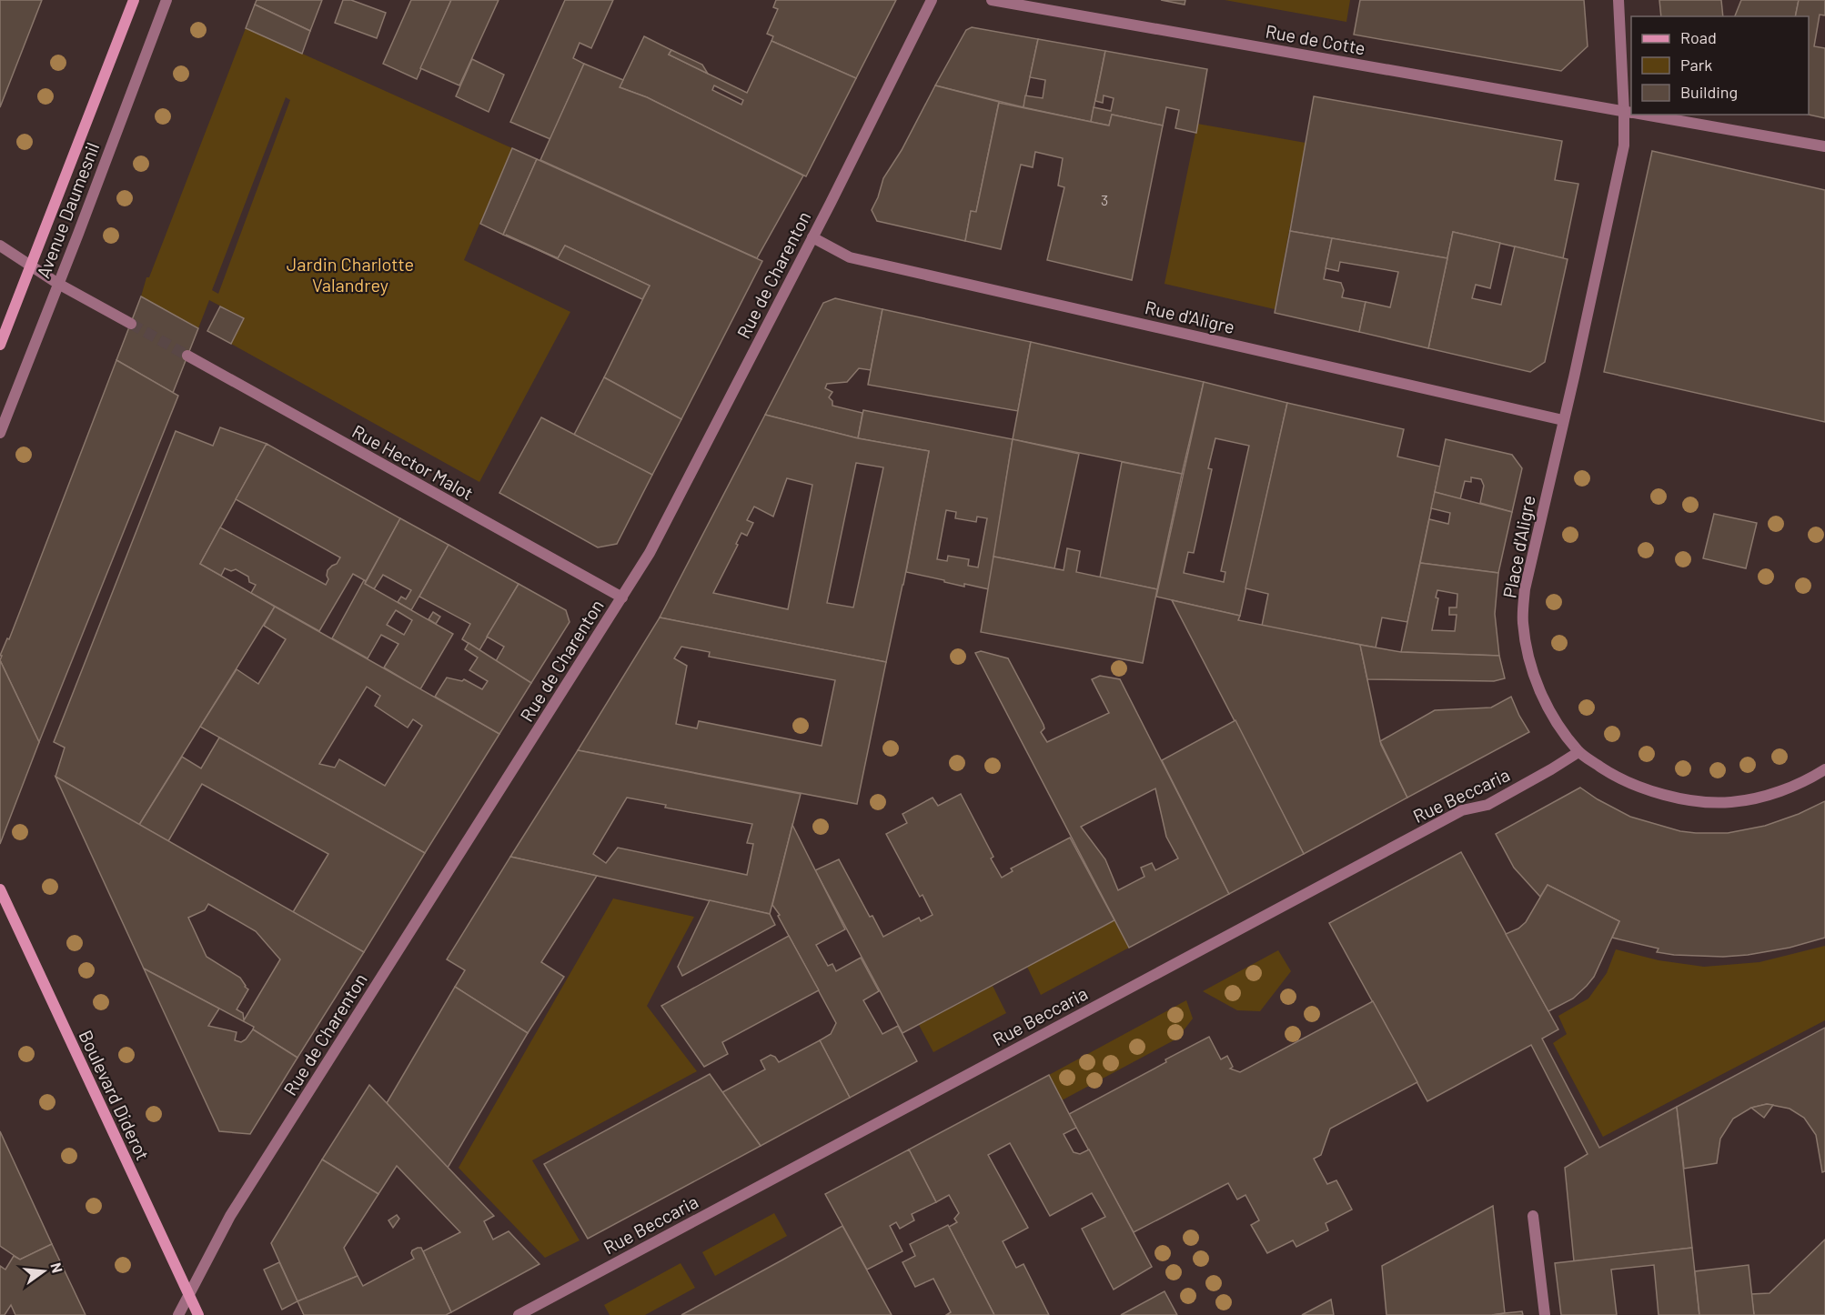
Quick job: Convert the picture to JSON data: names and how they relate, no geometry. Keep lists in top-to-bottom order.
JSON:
{
  "streets": {
    "main road": ["Avenue Daumesnil", "Boulevard Diderot"],
    "street": [
      "Rue de Cotte",
      "Rue de Charenton",
      "Rue d'Aligre",
      "Rue Hector Malot",
      "Place d'Aligre",
      "Rue Beccaria"
    ]
  },
  "crossings": [
    ["Rue de Cotte", "Place d'Aligre"],
    ["Rue de Charenton", "Rue d'Aligre"],
    ["Rue de Charenton", "Rue Hector Malot"],
    ["Rue de Charenton", "Boulevard Diderot"],
    ["Rue d'Aligre", "Place d'Aligre"],
    ["Place d'Aligre", "Rue Beccaria"]
  ],
  "parks": ["Jardin Charlotte Valandrey"],
  "house_numbers": ["3"],
  "legend": ["Road", "Park", "Building"],
  "north": "right"
}
